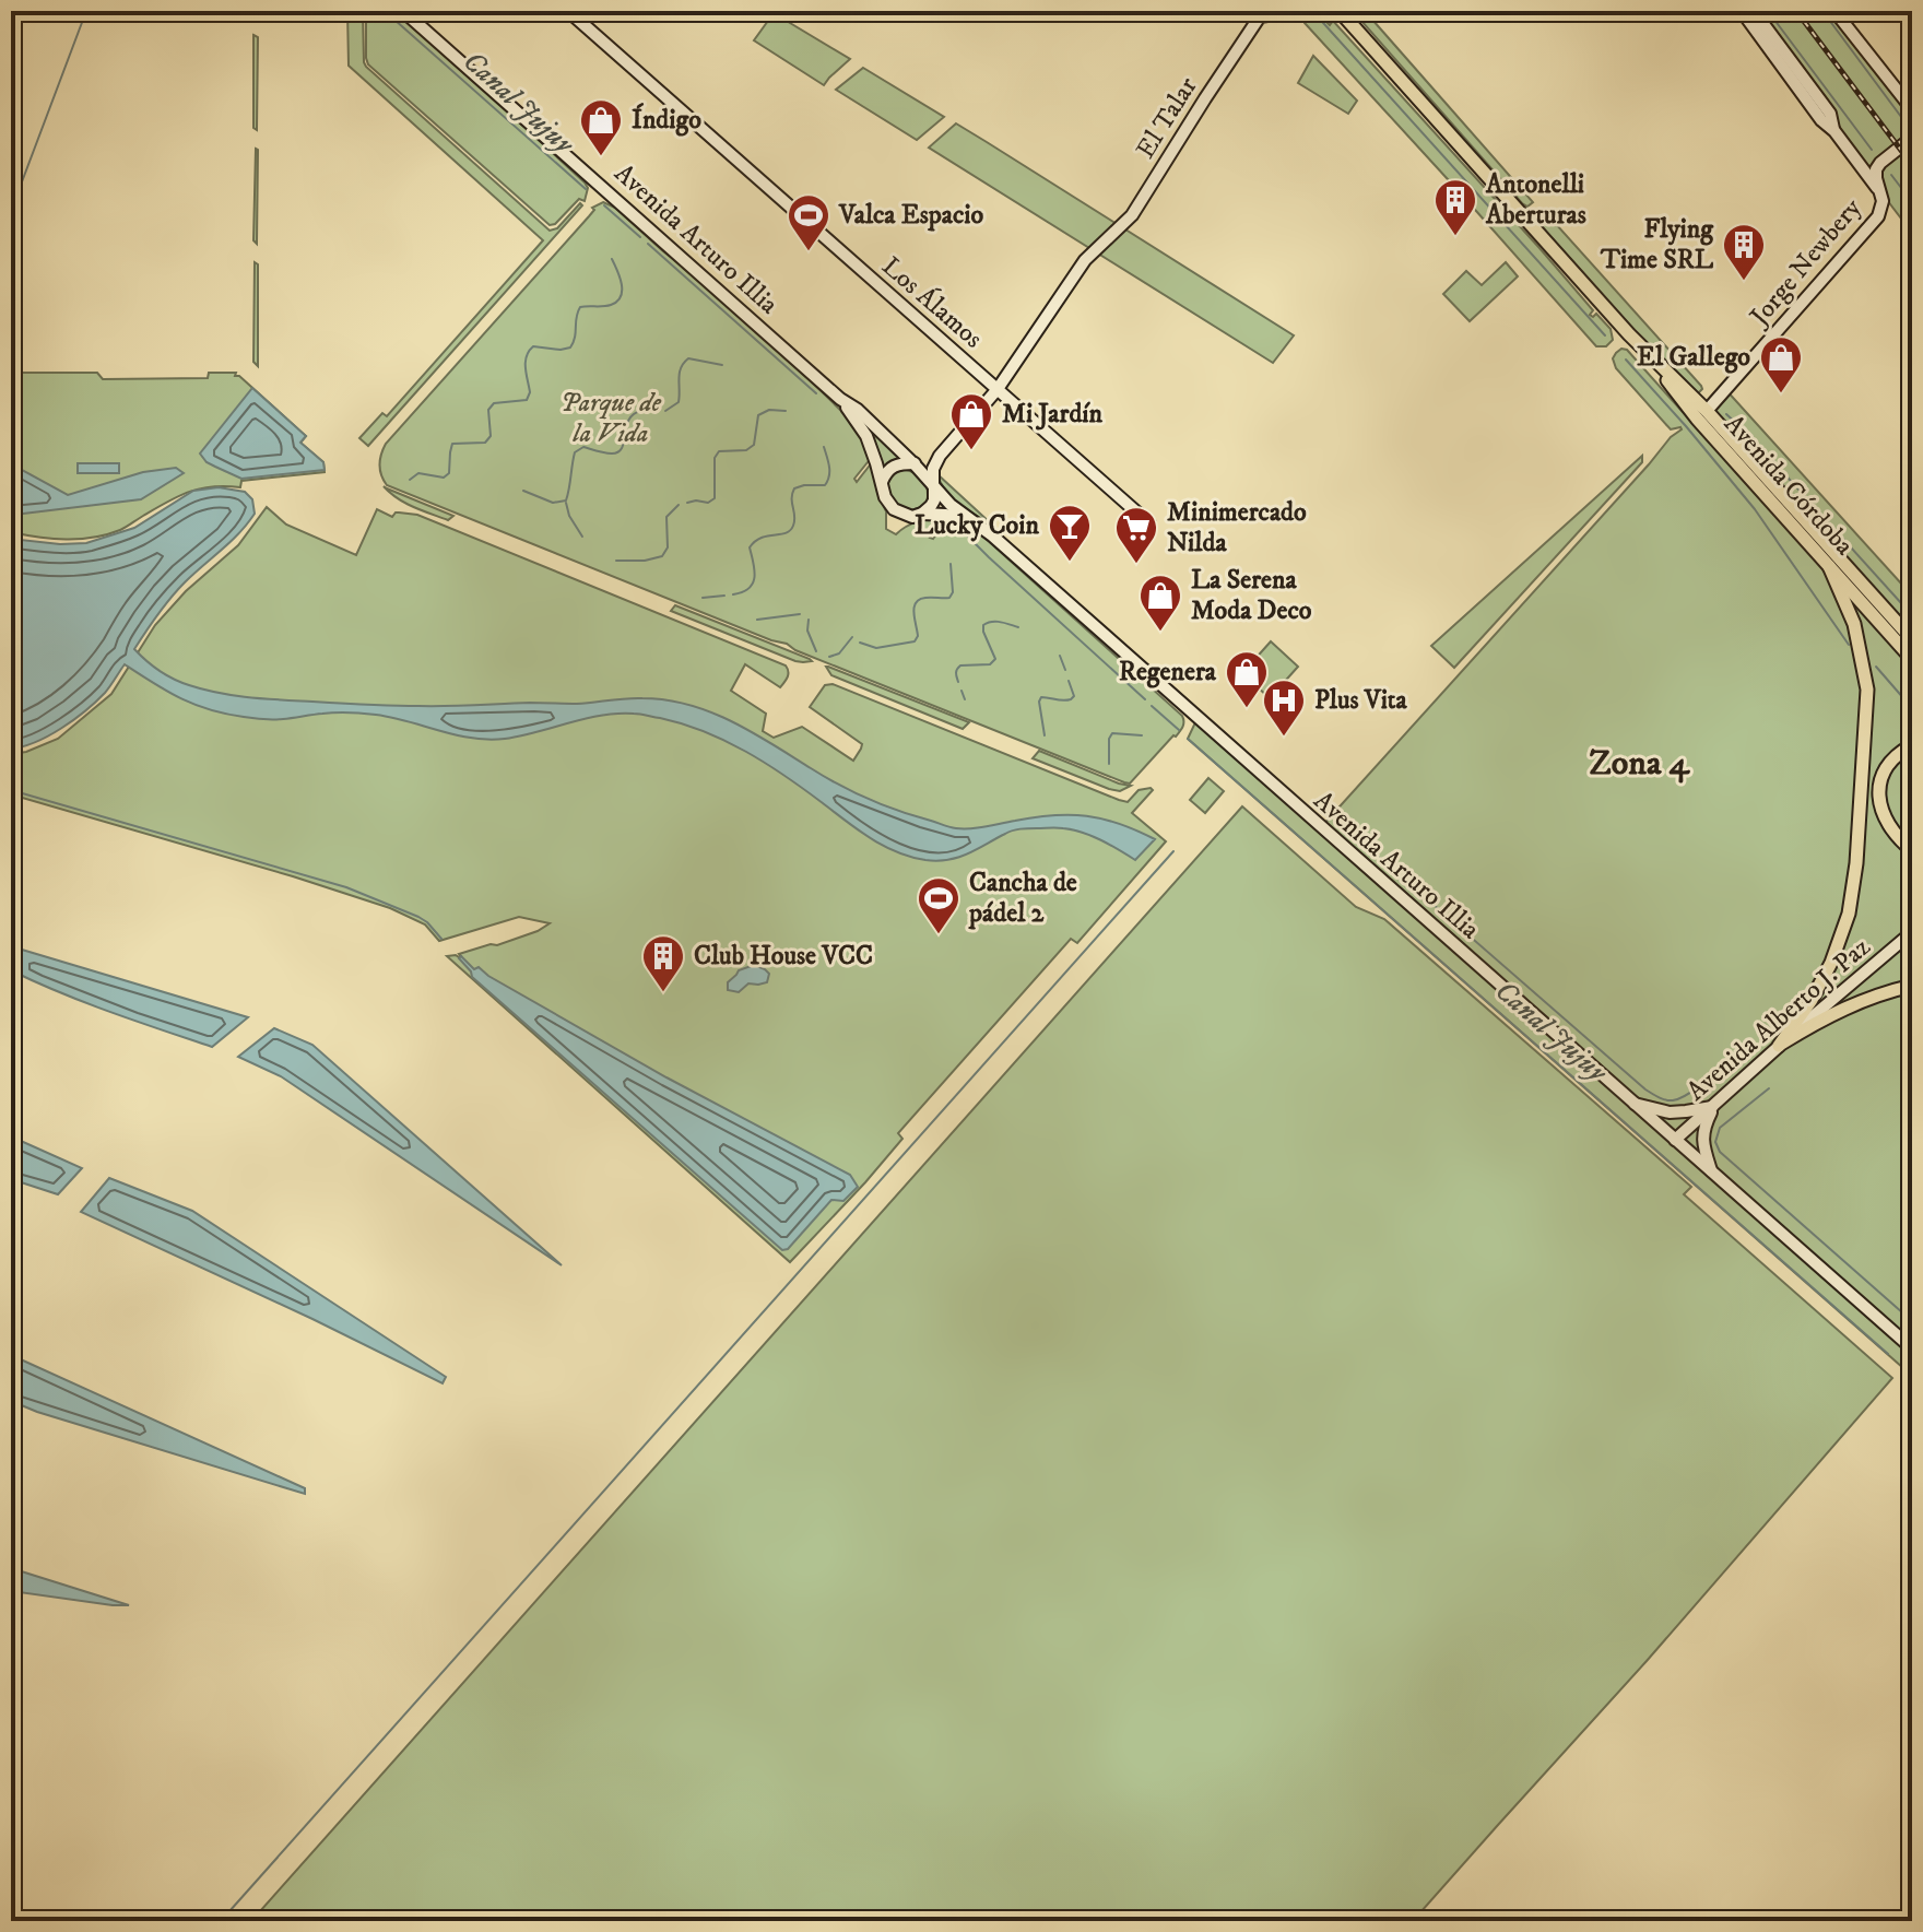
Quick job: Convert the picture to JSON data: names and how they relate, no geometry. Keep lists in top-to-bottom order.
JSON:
{
  "streets": {
    "main road": [
      "El Talar",
      "Avenida Arturo Illia",
      "Jorge Newbery",
      "Los Álamos",
      "Avenida Córdoba",
      "Avenida Alberto J. Paz"
    ]
  },
  "crossings": [
    ["El Talar", "Los Álamos"],
    ["Avenida Arturo Illia", "Avenida Alberto J. Paz"],
    ["Jorge Newbery", "Avenida Córdoba"]
  ],
  "districts": ["Zona 4"],
  "water": ["Canal Jujuy"],
  "parks": ["Parque de la Vida"],
  "places": {
    "shop": [
      "Índigo",
      "El Gallego",
      "Mi Jardín",
      "La Serena Moda Deco",
      "Regenera"
    ],
    "building": ["Antonelli Aberturas", "Flying Time SRL", "Club House VCC"],
    "sports": ["Valca Espacio", "Cancha de pádel 2"],
    "bar": ["Lucky Coin"],
    "supermarket": ["Minimercado Nilda"],
    "hospital": ["Plus Vita"]
  }
}
